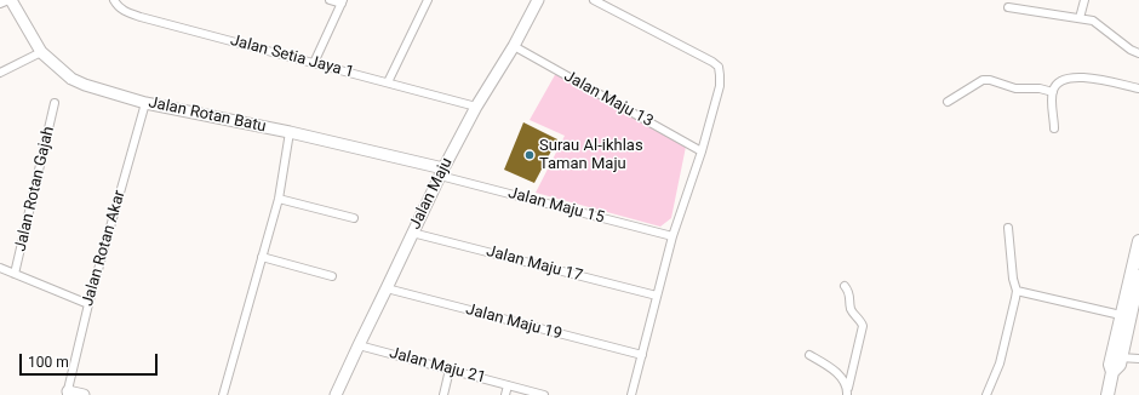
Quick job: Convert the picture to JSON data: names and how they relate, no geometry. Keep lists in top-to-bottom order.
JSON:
{
  "streets": {
    "street": [
      "Jalan Setia Jaya 1",
      "Jalan Maju 13",
      "Jalan Rotan Batu",
      "Jalan Rotan Gajah",
      "Jalan Maju",
      "Jalan Maju 15",
      "Jalan Rotan Akar",
      "Jalan Maju 17",
      "Jalan Maju 19",
      "Jalan Maju 21"
    ]
  },
  "crossings": [
    ["Jalan Setia Jaya 1", "Jalan Maju"],
    ["Jalan Maju 13", "Jalan Maju"],
    ["Jalan Rotan Batu", "Jalan Maju"],
    ["Jalan Rotan Batu", "Jalan Maju 15"],
    ["Jalan Rotan Batu", "Jalan Rotan Akar"],
    ["Jalan Maju", "Jalan Maju 15"],
    ["Jalan Maju", "Jalan Maju 17"],
    ["Jalan Maju", "Jalan Maju 19"],
    ["Jalan Maju", "Jalan Maju 21"]
  ],
  "places": ["Surau Al-ikhlas Taman Maju"],
  "scale_bar": "100 m"
}
